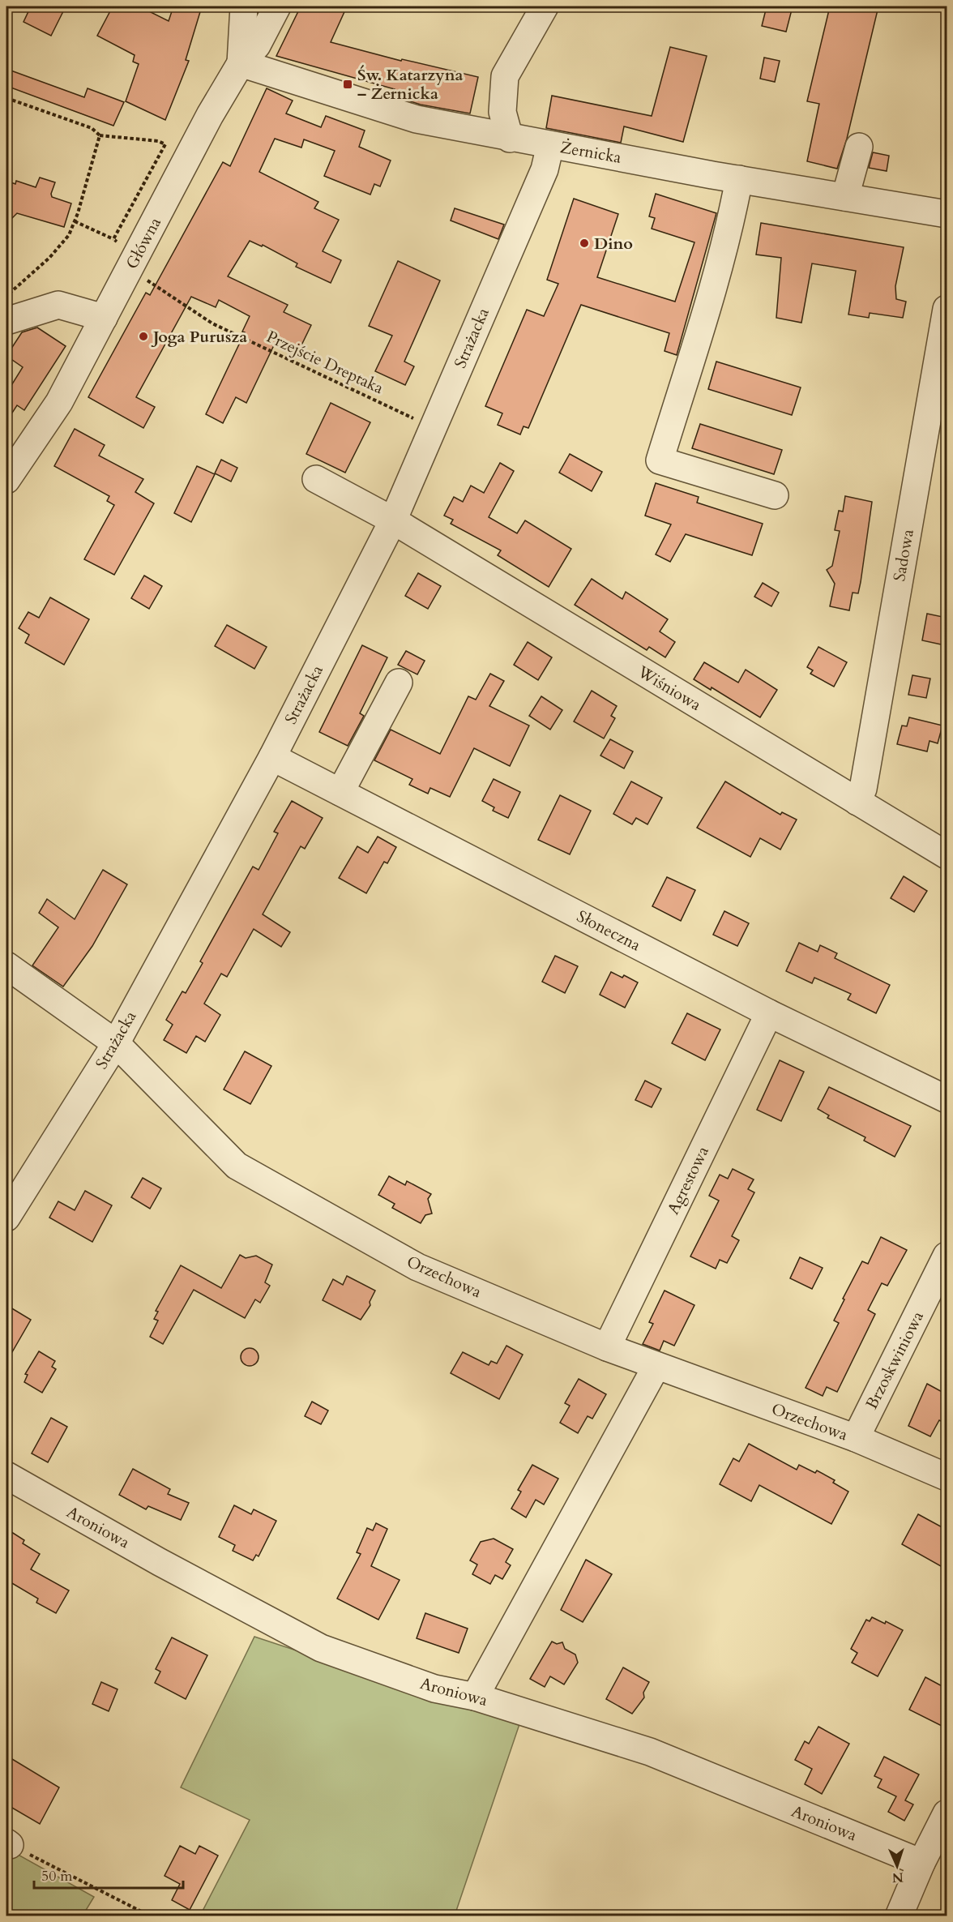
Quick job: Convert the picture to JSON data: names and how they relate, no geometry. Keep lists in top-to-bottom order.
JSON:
{
  "streets": {
    "street": [
      "Żernicka",
      "Główna",
      "Strażacka",
      "Sadowa",
      "Wiśniowa",
      "Słoneczna",
      "Agrestowa",
      "Orzechowa",
      "Brzoskwiniowa",
      "Aroniowa"
    ],
    "path": ["Przejście Dreptaka"]
  },
  "crossings": [
    ["Żernicka", "Główna"],
    ["Żernicka", "Strażacka"],
    ["Główna", "Przejście Dreptaka"],
    ["Strażacka", "Wiśniowa"],
    ["Strażacka", "Słoneczna"],
    ["Strażacka", "Orzechowa"],
    ["Sadowa", "Wiśniowa"],
    ["Słoneczna", "Agrestowa"],
    ["Agrestowa", "Orzechowa"],
    ["Orzechowa", "Brzoskwiniowa"]
  ],
  "places": {
    "transit": ["Św. Katarzyna – Żernicka"],
    "other": ["Dino", "Joga Purusza"]
  },
  "scale_bar": "50 m",
  "north": "bottom"
}
